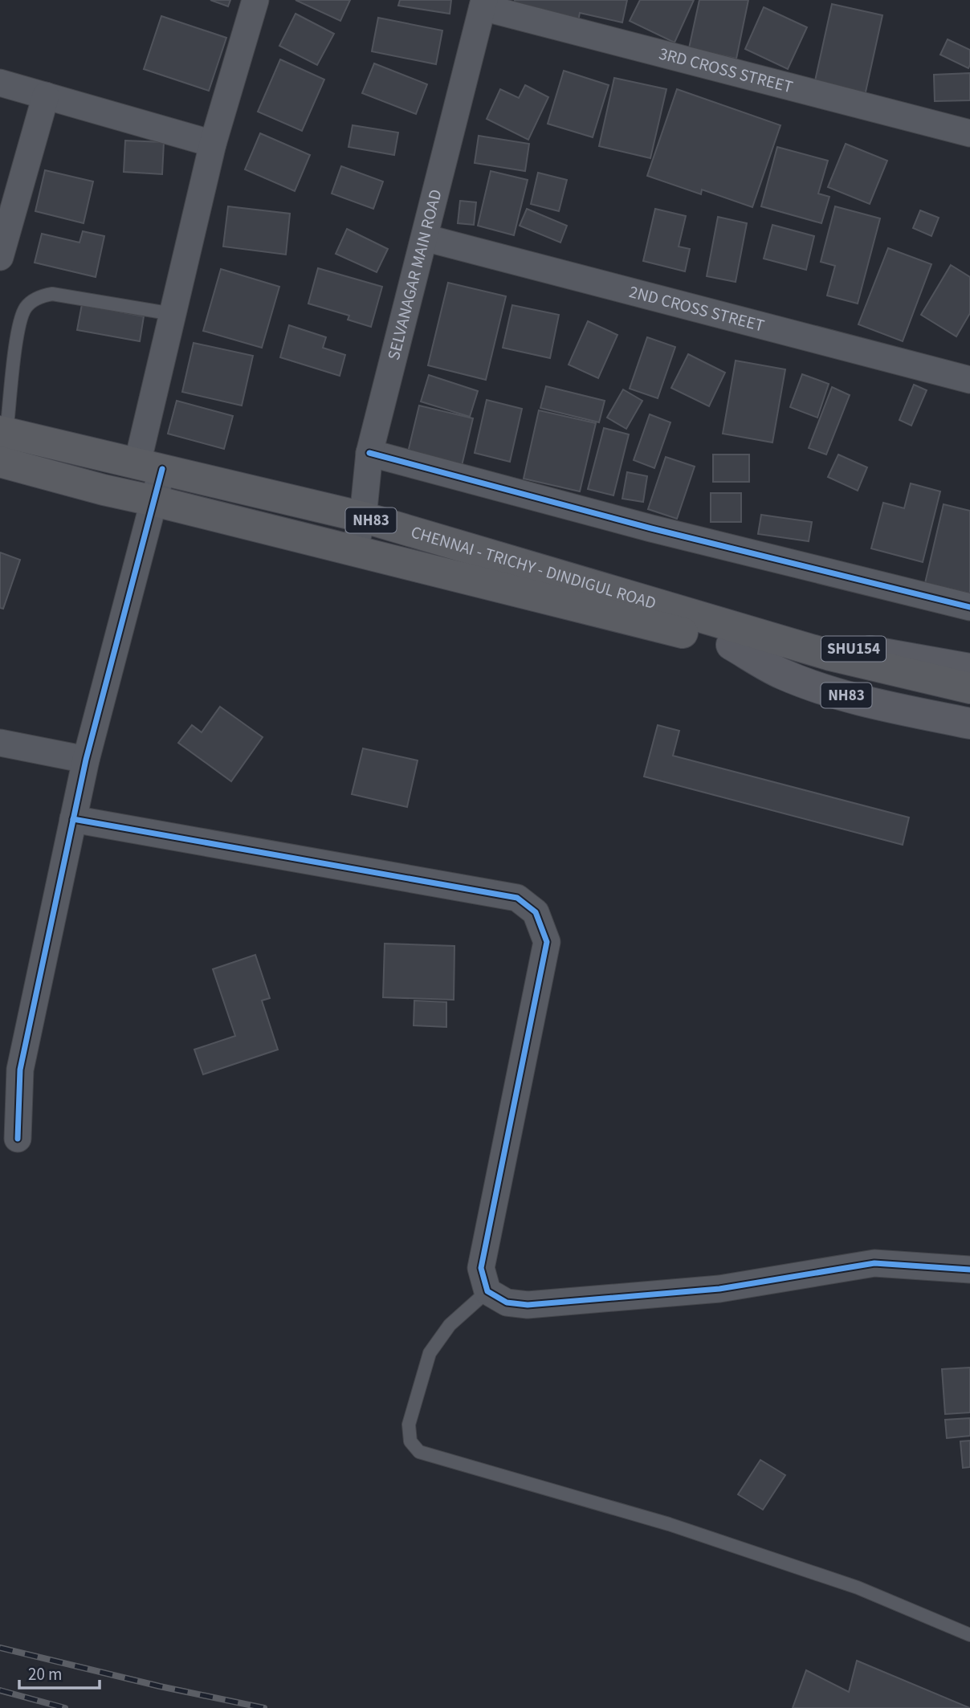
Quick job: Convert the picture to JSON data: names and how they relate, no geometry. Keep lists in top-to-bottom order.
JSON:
{
  "streets": {
    "highway": ["NH83", "CHENNAI - TRICHY - DINDIGUL ROAD"],
    "main road": ["SHU154"],
    "street": ["3RD CROSS STREET", "SELVANAGAR MAIN ROAD", "2ND CROSS STREET"]
  },
  "crossings": [
    ["3RD CROSS STREET", "SELVANAGAR MAIN ROAD"],
    ["SELVANAGAR MAIN ROAD", "2ND CROSS STREET"],
    ["SELVANAGAR MAIN ROAD", "CHENNAI - TRICHY - DINDIGUL ROAD"],
    ["NH83", "CHENNAI - TRICHY - DINDIGUL ROAD"],
    ["NH83", "SHU154"],
    ["CHENNAI - TRICHY - DINDIGUL ROAD", "SHU154"]
  ],
  "scale_bar": "20 m"
}
